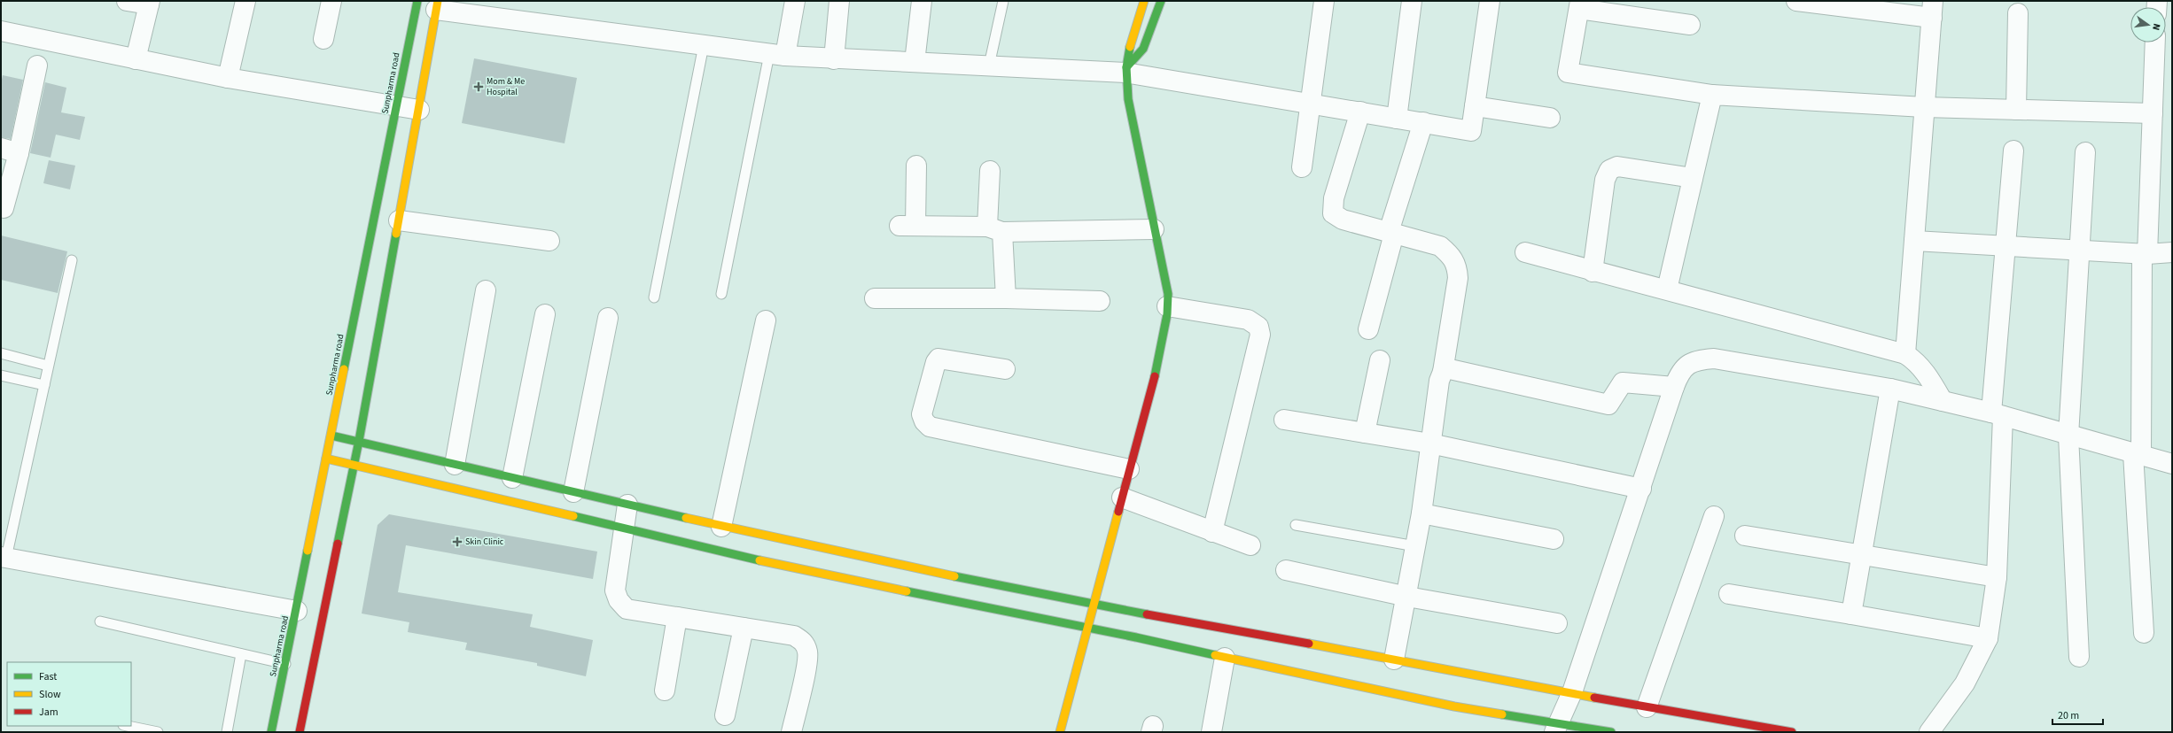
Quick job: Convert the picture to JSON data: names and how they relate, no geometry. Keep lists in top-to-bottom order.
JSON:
{
  "streets": {
    "street": ["Sunpharma road"]
  },
  "places": {
    "health": ["Mom & Me Hospital", "Skin Clinic"]
  },
  "legend": ["Fast", "Slow", "Jam"],
  "scale_bar": "20 m",
  "north": "right"
}
